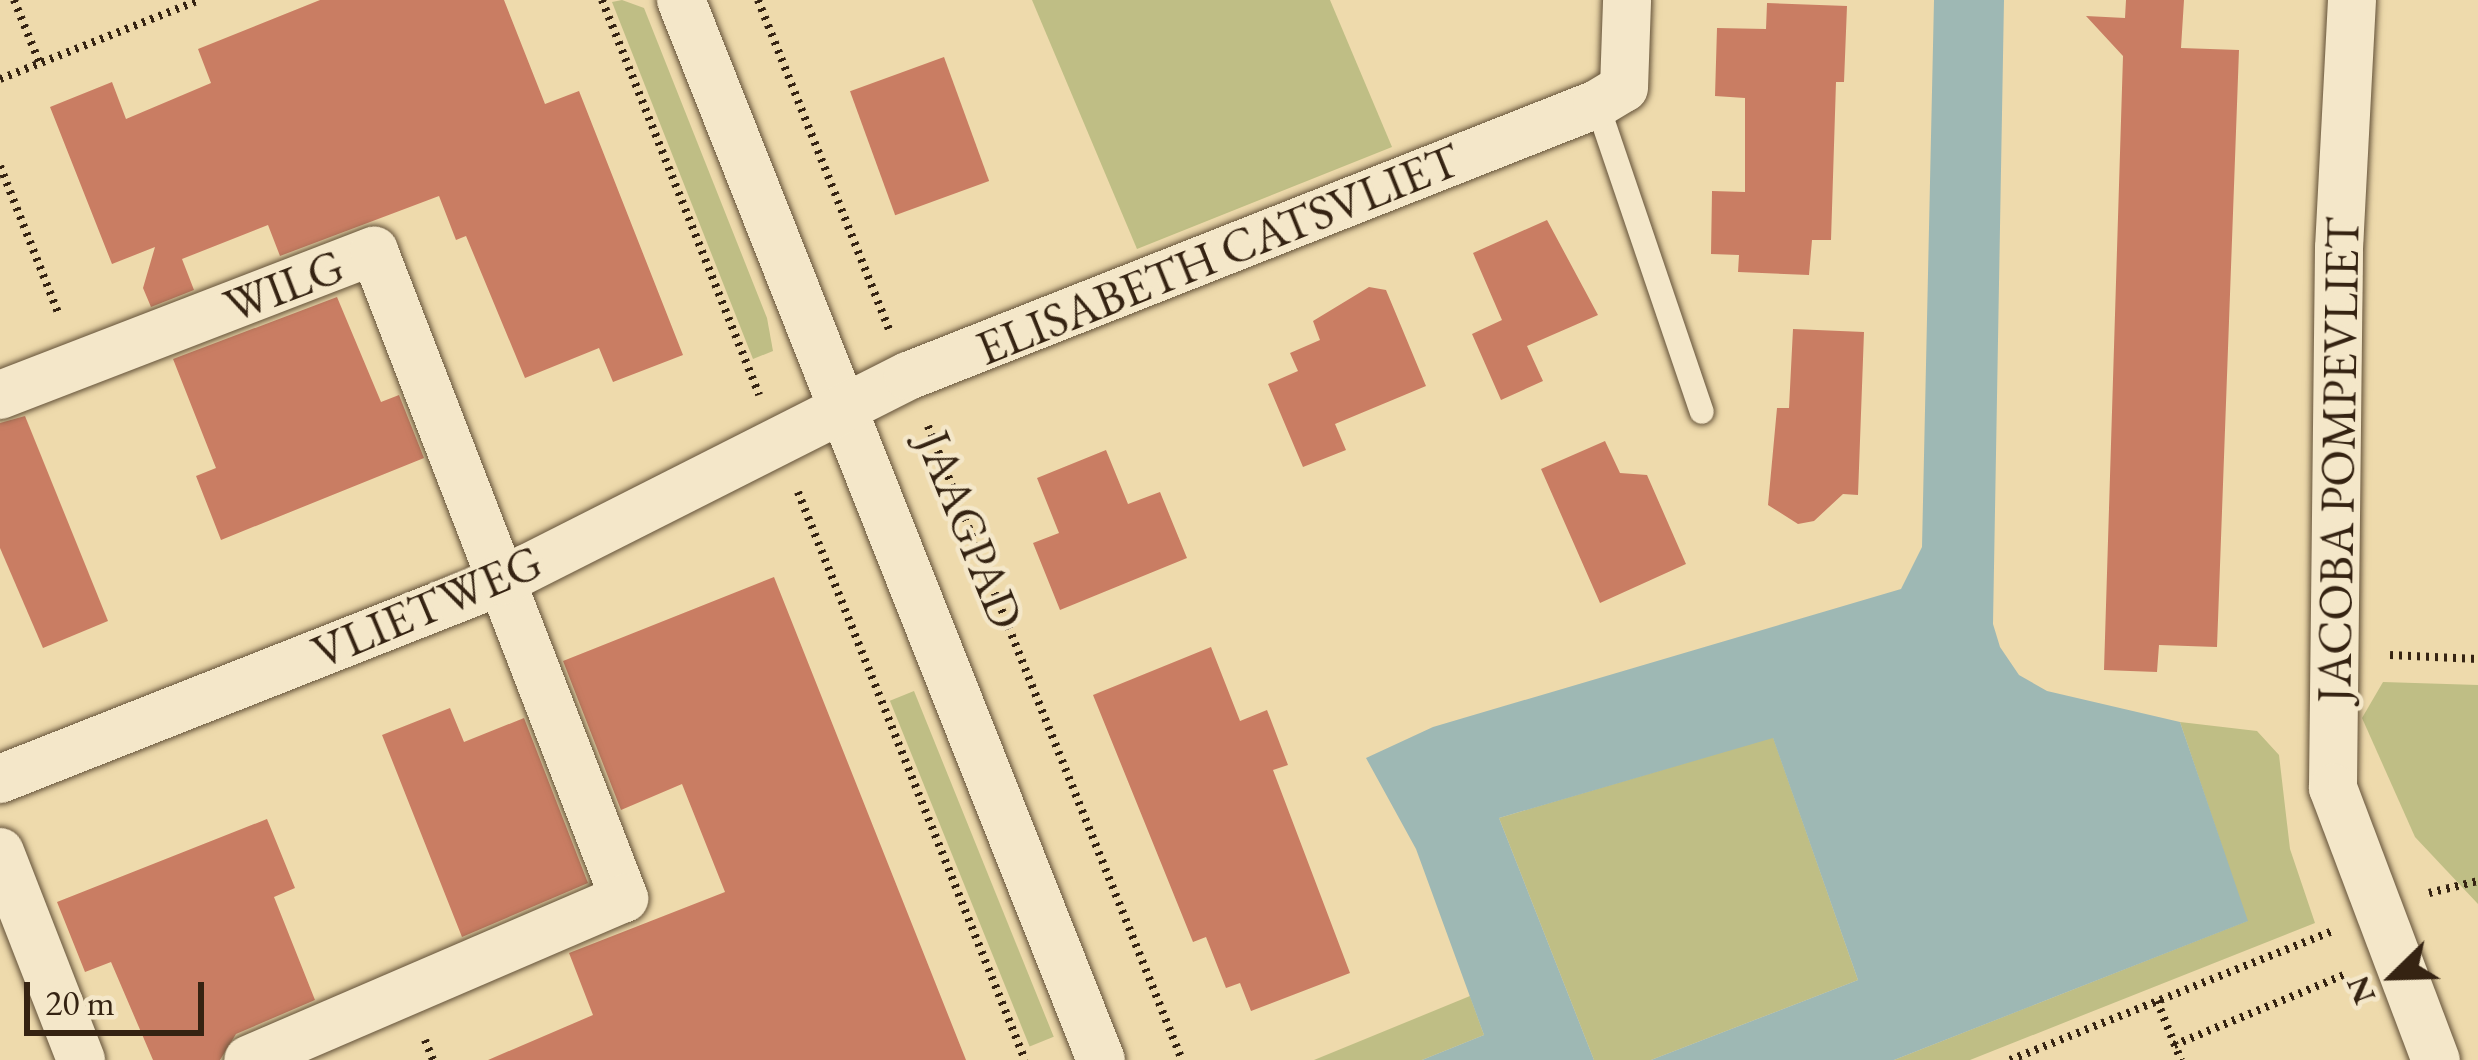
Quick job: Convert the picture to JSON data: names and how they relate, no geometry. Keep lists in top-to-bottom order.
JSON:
{
  "streets": {
    "street": [
      "ELISABETH CATSVLIET",
      "WILG",
      "JACOBA POMPEVLIET",
      "JAAGPAD",
      "VLIETWEG"
    ]
  },
  "crossings": [
    ["ELISABETH CATSVLIET", "JAAGPAD"],
    ["ELISABETH CATSVLIET", "VLIETWEG"],
    ["WILG", "VLIETWEG"],
    ["JAAGPAD", "VLIETWEG"]
  ],
  "scale_bar": "20 m",
  "north": "bottom left"
}
